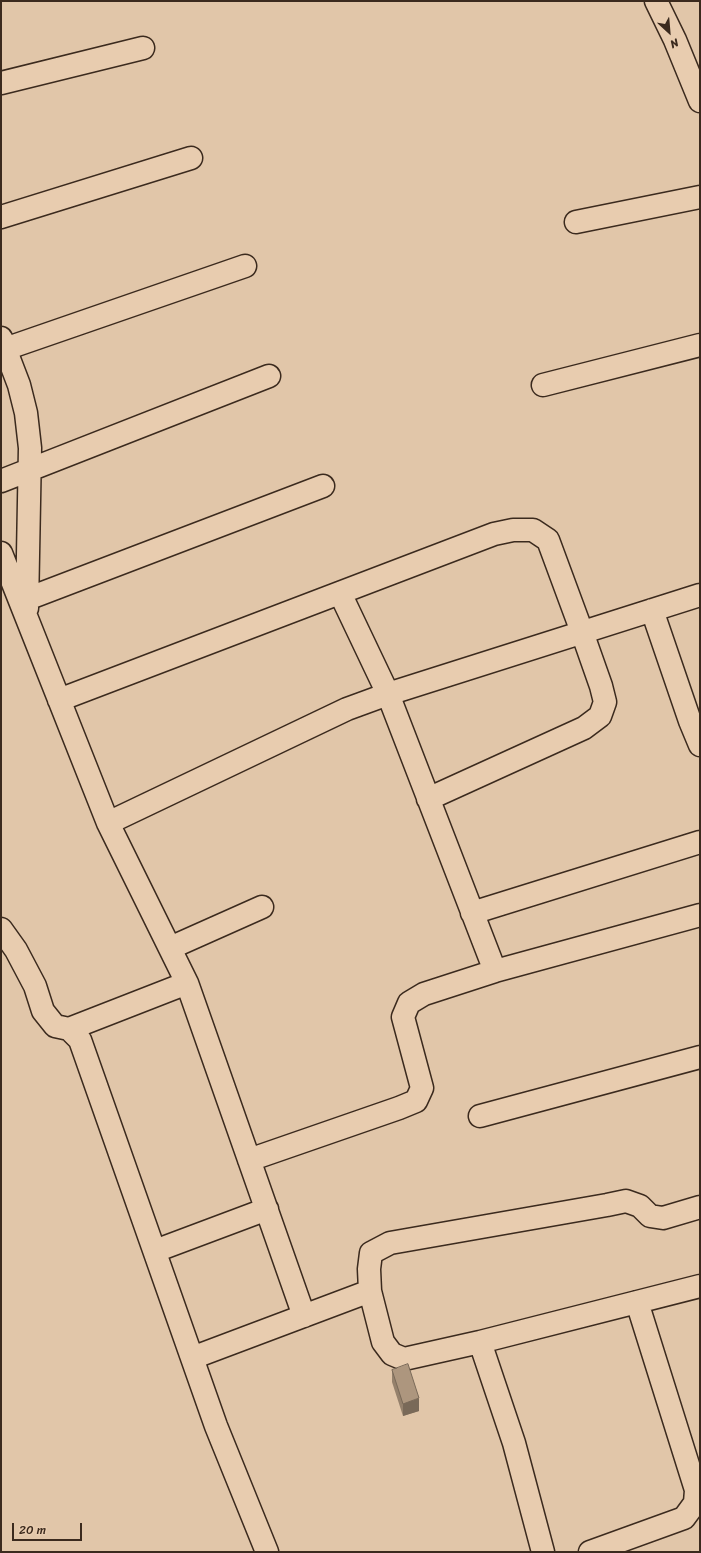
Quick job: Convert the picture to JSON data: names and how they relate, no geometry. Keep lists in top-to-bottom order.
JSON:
{
  "scale_bar": "20 m",
  "north": "bottom right"
}
